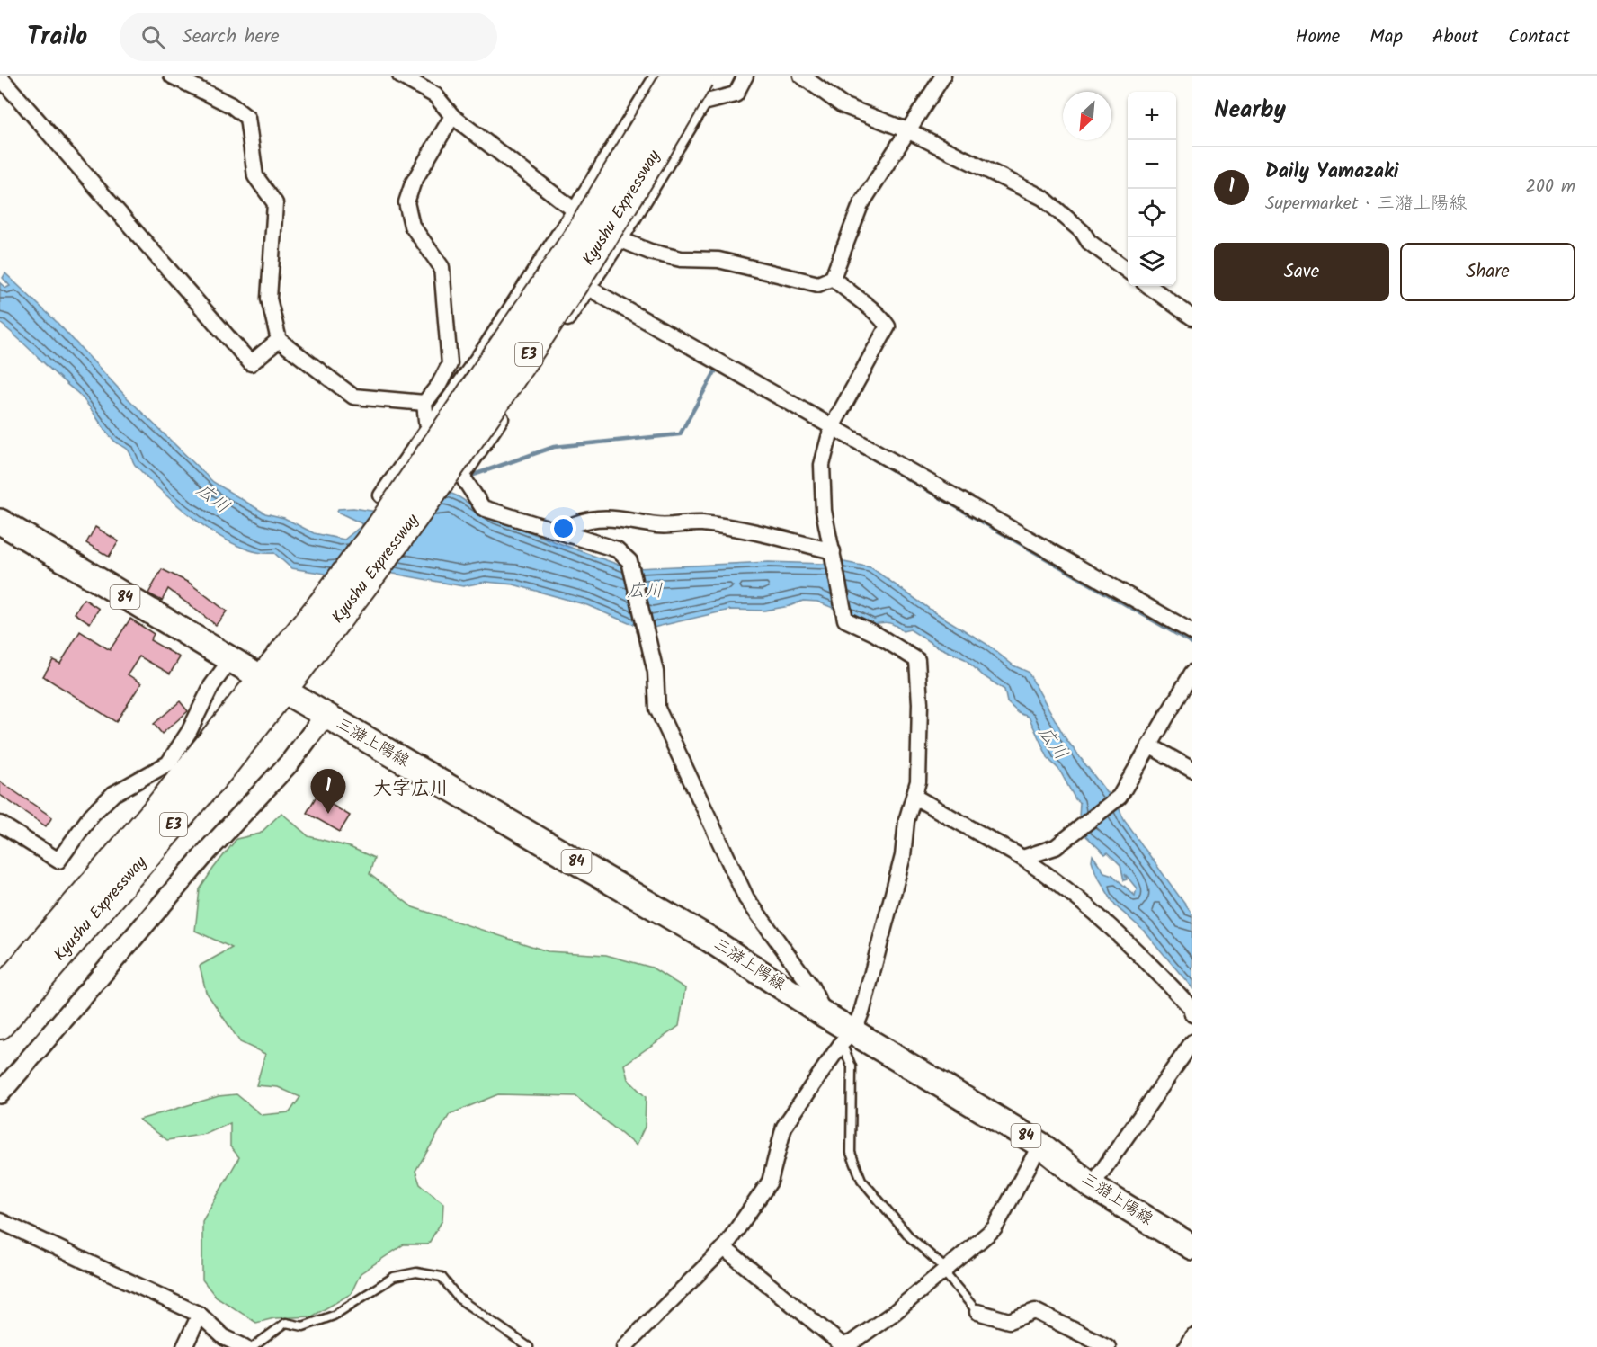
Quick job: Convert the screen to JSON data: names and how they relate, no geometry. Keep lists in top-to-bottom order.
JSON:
{
  "streets": {
    "highway": ["Kyushu Expressway", "E3"],
    "main road": ["84", "三潴上陽線"]
  },
  "districts": ["大字広川"],
  "water": ["広川"],
  "north": "bottom left",
  "page": {
    "header": "Trailo",
    "search": "Search here",
    "nav": [
      "Home",
      "Map",
      "About",
      "Contact"
    ],
    "heading": "Nearby",
    "map_buttons": ["+", "−"],
    "list": [
      {
        "mark": "1",
        "name": "Daily Yamazaki",
        "note": "Supermarket · 三潴上陽線",
        "value": "200 m"
      }
    ],
    "buttons": ["Save", "Share"],
    "pins": "1"
  }
}
